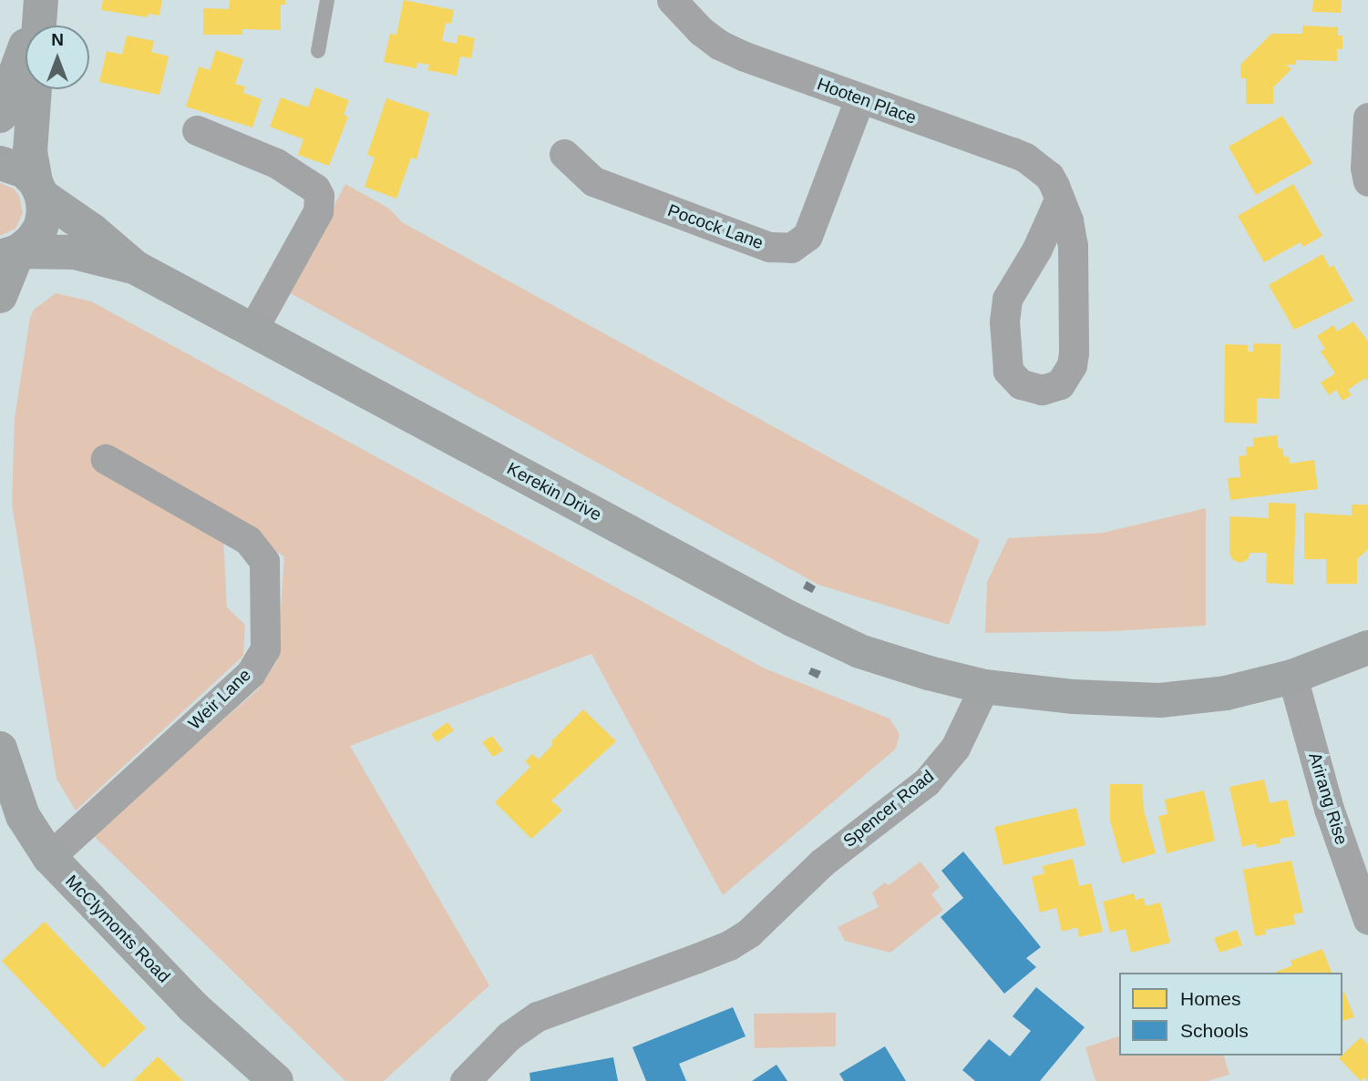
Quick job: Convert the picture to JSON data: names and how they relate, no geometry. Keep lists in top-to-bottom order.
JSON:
{
  "streets": {
    "street": [
      "Hooten Place",
      "Pocock Lane",
      "Kerekin Drive",
      "Weir Lane",
      "Arirang Rise",
      "Spencer Road",
      "McClymonts Road"
    ]
  },
  "crossings": [
    ["Hooten Place", "Pocock Lane"],
    ["Kerekin Drive", "Spencer Road"],
    ["Weir Lane", "McClymonts Road"]
  ],
  "legend": ["Homes", "Schools"],
  "north": "top"
}
